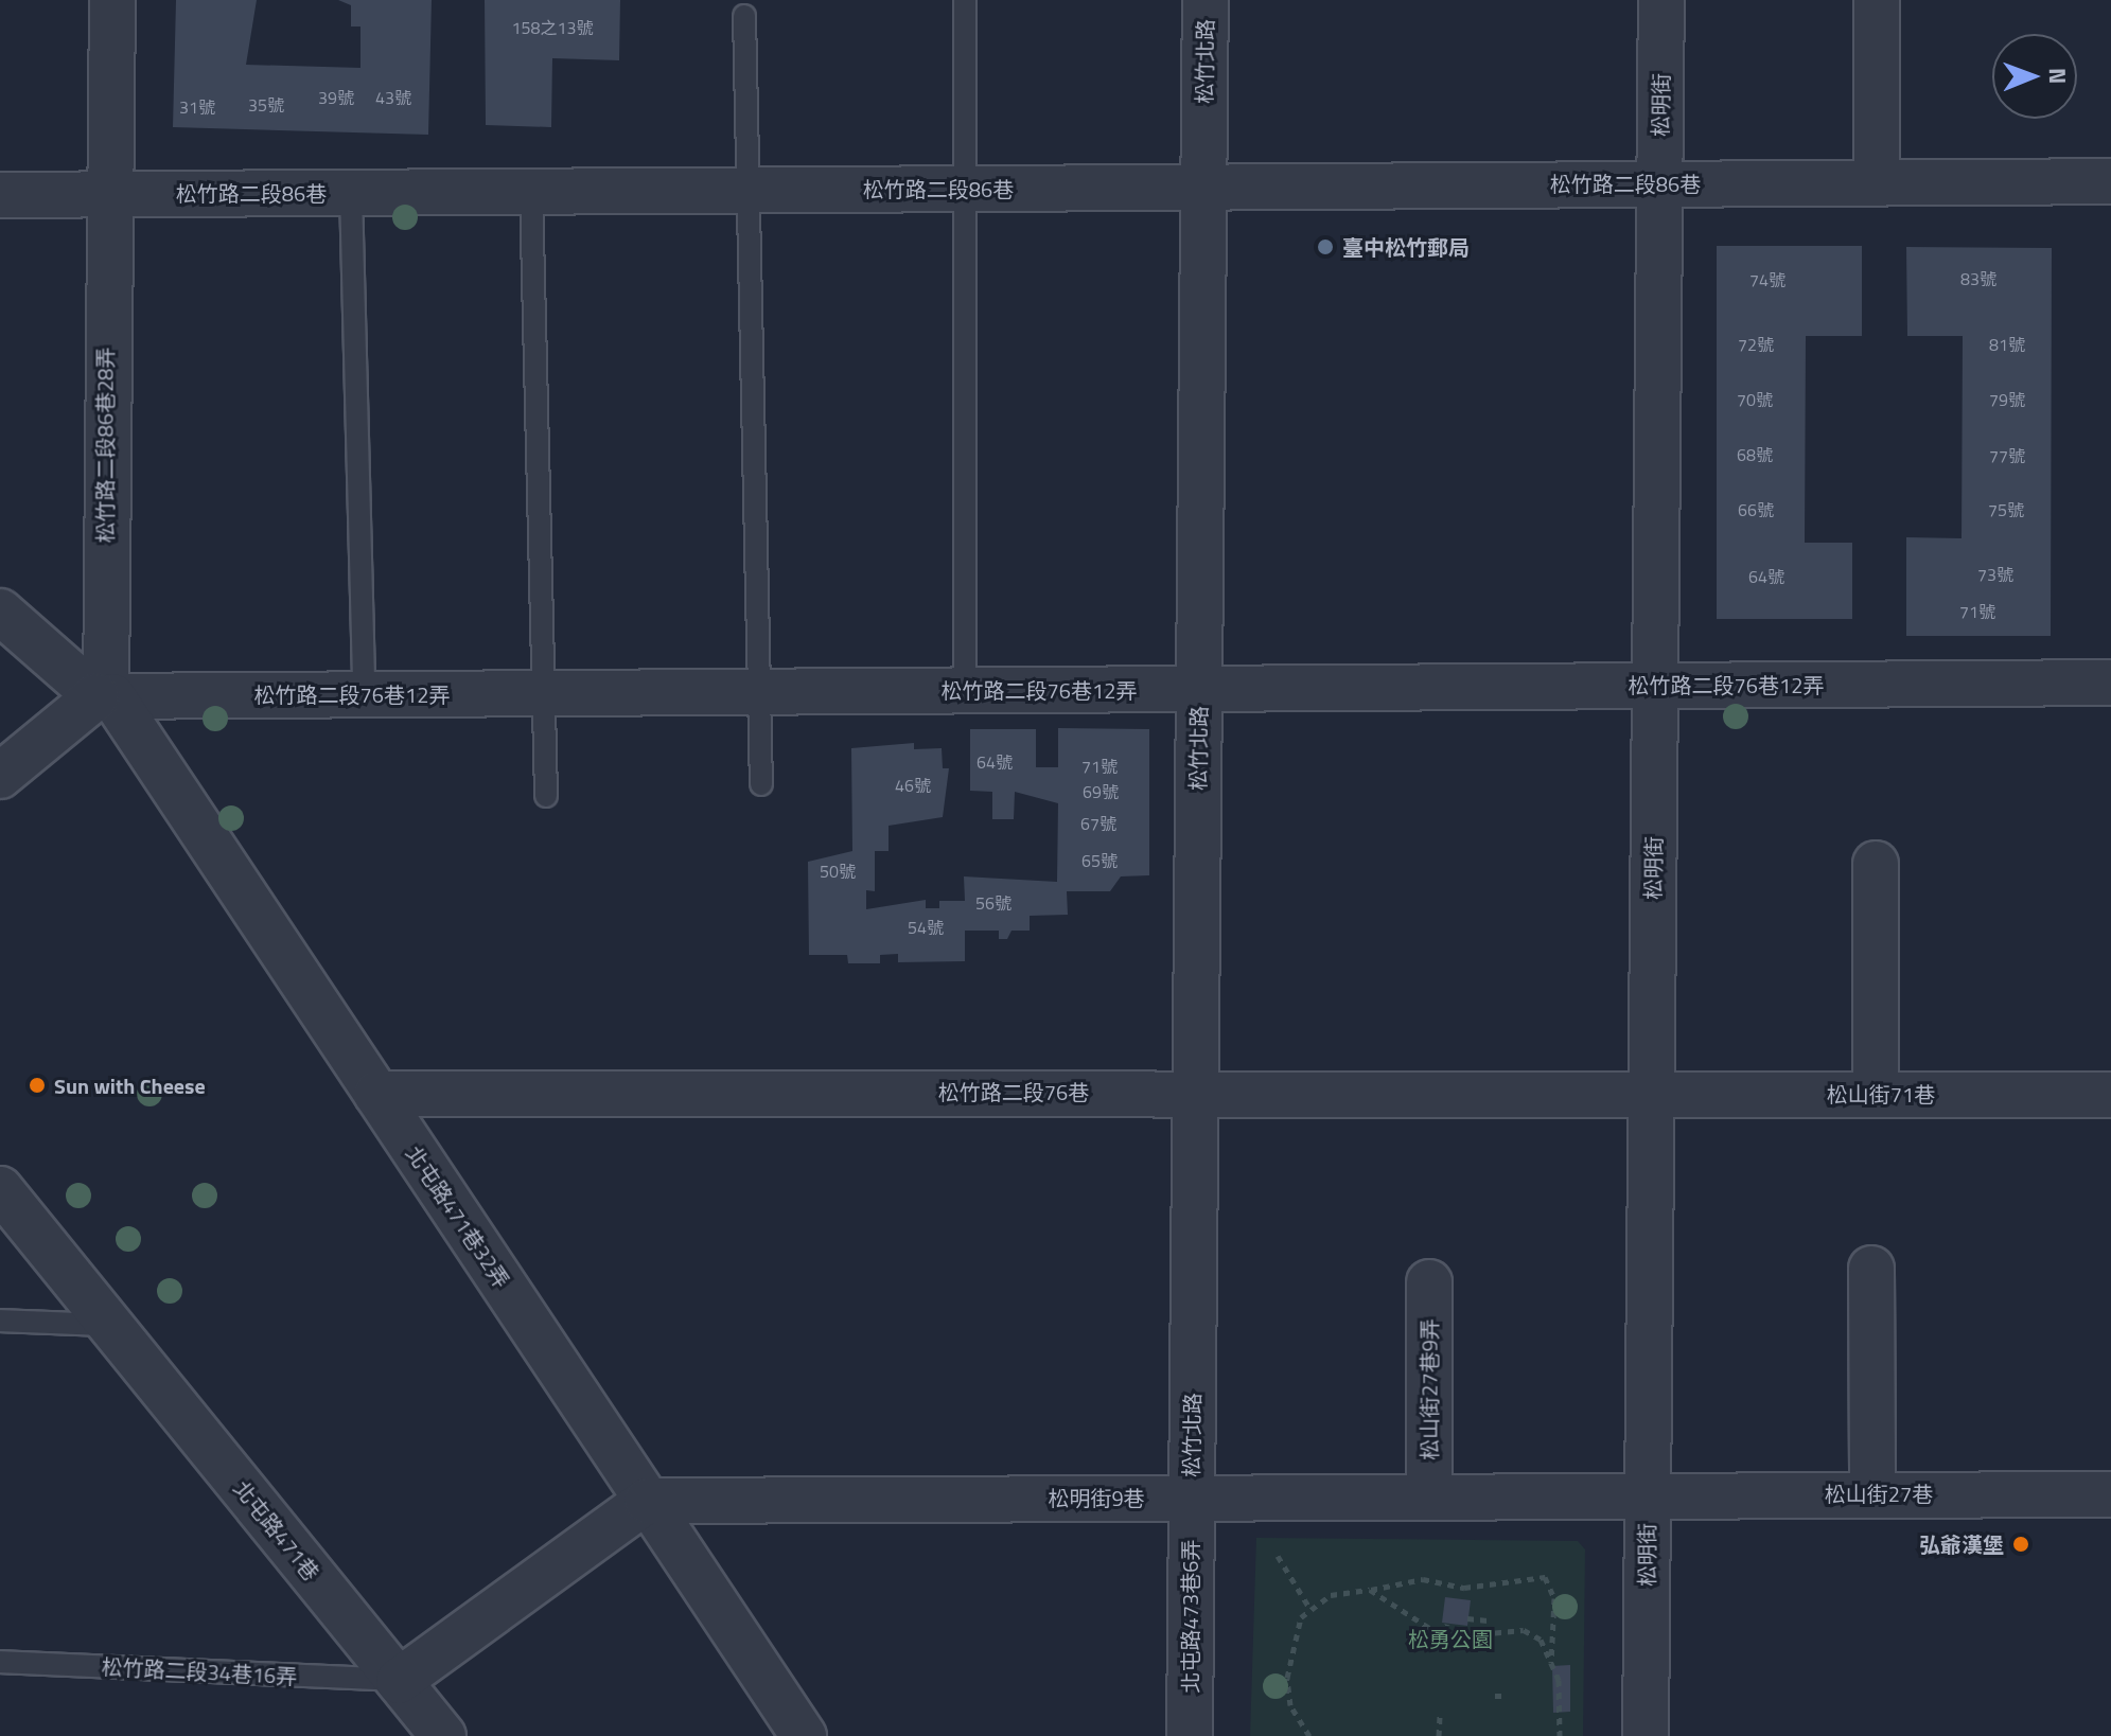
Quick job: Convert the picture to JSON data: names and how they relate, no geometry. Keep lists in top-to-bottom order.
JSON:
{
  "streets": {
    "street": [
      "松竹北路",
      "松明街",
      "松竹路二段86巷",
      "松竹路二段86巷28弄",
      "松竹路二段76巷12弄",
      "松竹路二段76巷",
      "松山街71巷",
      "北屯路471巷32弄",
      "松山街27巷9弄",
      "松山街27巷",
      "松明街9巷",
      "北屯路471巷",
      "北屯路473巷6弄"
    ],
    "lane": ["松竹路二段34巷16弄"]
  },
  "crossings": [
    ["松竹北路", "松竹路二段86巷"],
    ["松竹北路", "松竹路二段76巷12弄"],
    ["松竹北路", "松竹路二段76巷"],
    ["松竹北路", "松明街9巷"],
    ["松竹北路", "北屯路473巷6弄"],
    ["松明街", "松竹路二段86巷"],
    ["松明街", "松竹路二段76巷12弄"],
    ["松明街", "松竹路二段76巷"],
    ["松明街", "松山街71巷"],
    ["松明街", "松山街27巷"],
    ["松明街", "松明街9巷"],
    ["松竹路二段86巷", "松竹路二段86巷28弄"],
    ["松竹路二段86巷28弄", "松竹路二段76巷12弄"],
    ["松竹路二段86巷28弄", "北屯路471巷32弄"],
    ["松竹路二段76巷12弄", "北屯路471巷32弄"],
    ["松竹路二段76巷", "松山街71巷"],
    ["松竹路二段76巷", "北屯路471巷32弄"],
    ["北屯路471巷32弄", "松明街9巷"],
    ["松山街27巷9弄", "松明街9巷"],
    ["松山街27巷", "松明街9巷"],
    ["松明街9巷", "北屯路473巷6弄"],
    ["北屯路471巷", "松竹路二段34巷16弄"]
  ],
  "parks": ["松勇公園"],
  "places": ["臺中松竹郵局", "Sun with Cheese", "弘爺漢堡"],
  "house_numbers": [
    "158之13號",
    "39號",
    "43號",
    "35號",
    "31號",
    "83號",
    "74號",
    "72號",
    "81號",
    "70號",
    "79號",
    "68號",
    "77號",
    "66號",
    "75號",
    "73號",
    "64號",
    "71號",
    "64號",
    "71號",
    "46號",
    "69號",
    "67號",
    "65號",
    "50號",
    "56號",
    "54號"
  ],
  "north": "right"
}
